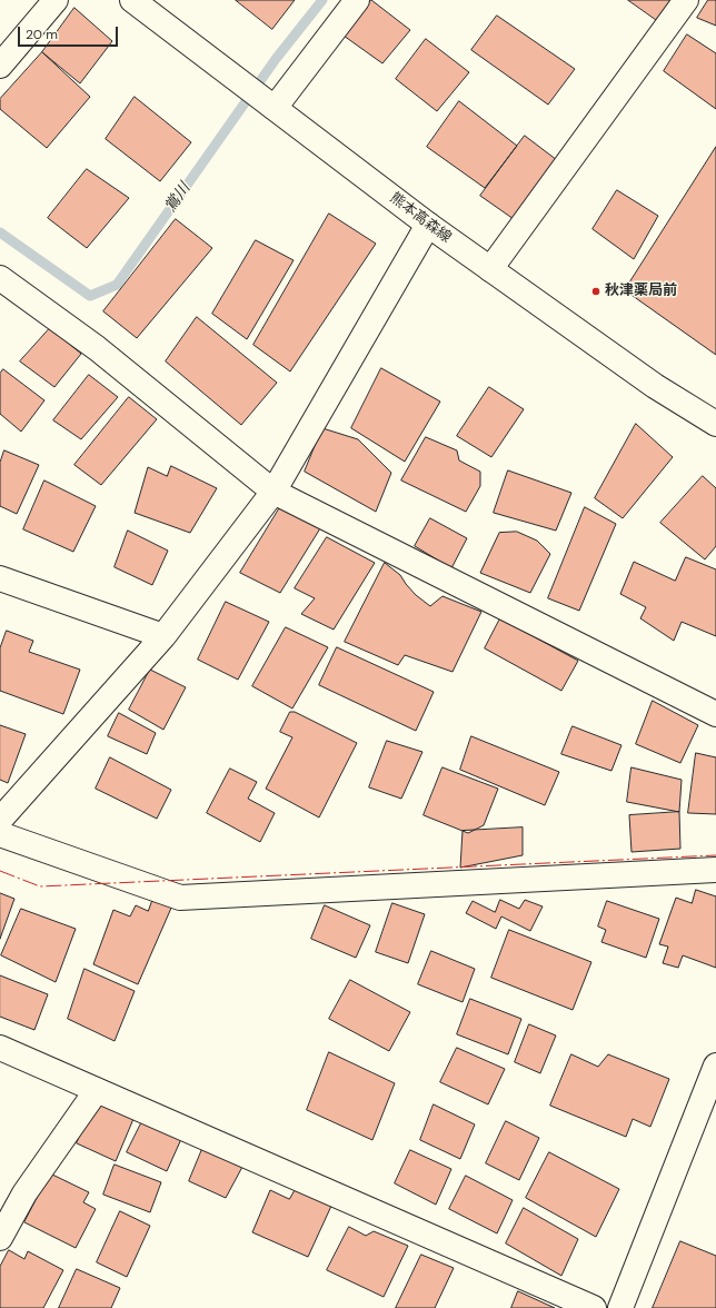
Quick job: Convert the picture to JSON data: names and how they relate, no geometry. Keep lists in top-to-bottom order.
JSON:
{
  "streets": {
    "street": ["熊本高森線"]
  },
  "water": ["鴬川"],
  "places": ["秋津薬局前"],
  "scale_bar": "20 m"
}
